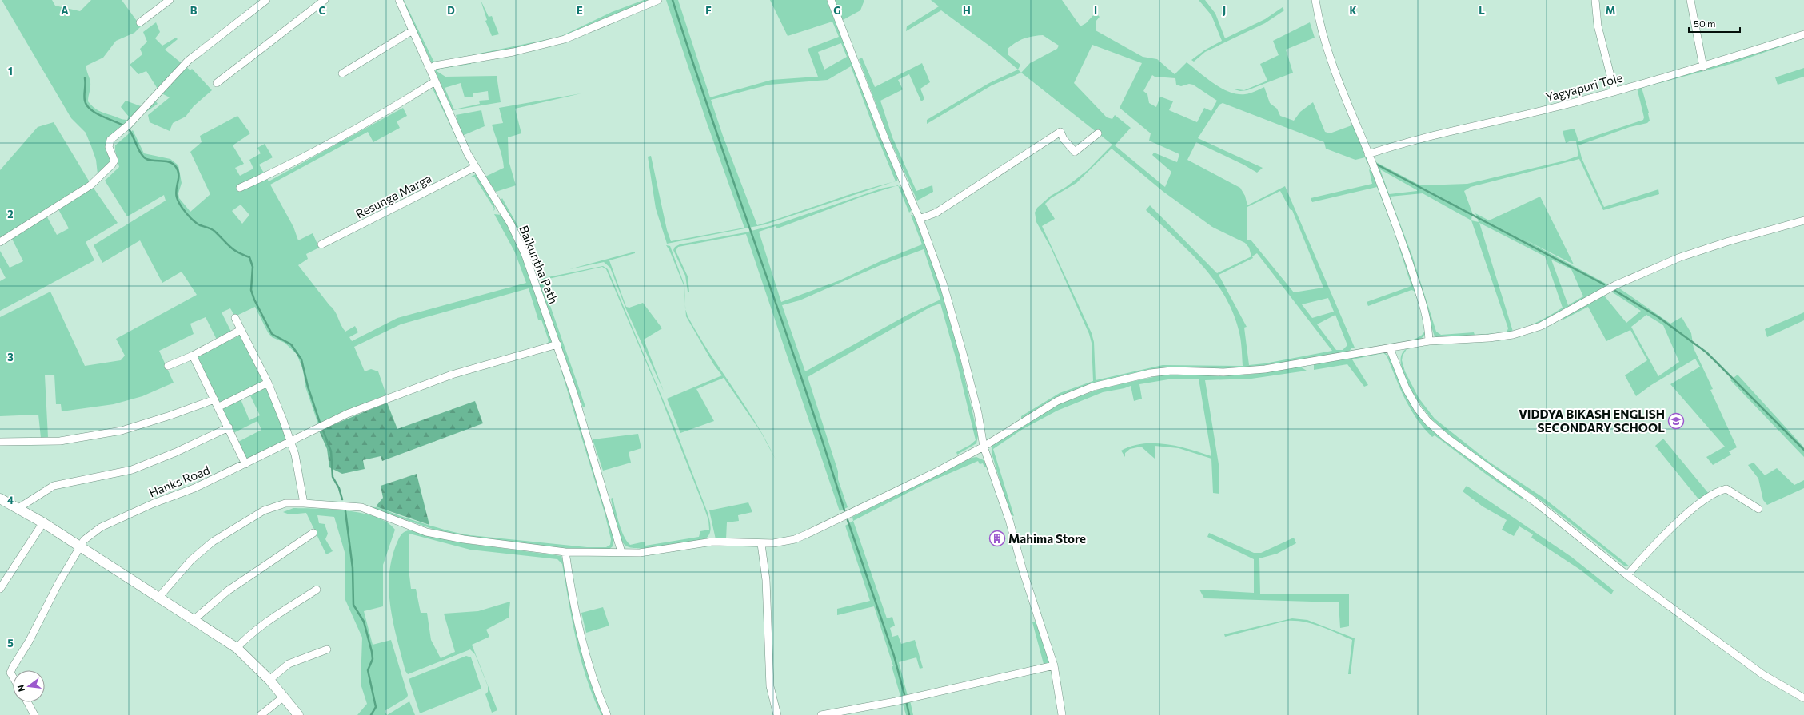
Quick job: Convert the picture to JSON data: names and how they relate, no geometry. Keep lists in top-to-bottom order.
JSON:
{
  "streets": {
    "street": [
      "Yagyapuri Tole",
      "Resunga Marga",
      "Baikuntha Path",
      "Hanks Road"
    ]
  },
  "crossings": [
    ["Resunga Marga", "Baikuntha Path"],
    ["Baikuntha Path", "Hanks Road"]
  ],
  "places": {
    "school or university": ["VIDDYA BIKASH ENGLISH SECONDARY SCHOOL"],
    "building": ["Mahima Store"]
  },
  "scale_bar": "50 m",
  "north": "left",
  "grid": {
    "columns": [
      "A",
      "B",
      "C",
      "D",
      "E",
      "F",
      "G",
      "H",
      "I",
      "J",
      "K",
      "L",
      "M"
    ],
    "rows": [
      "1",
      "2",
      "3",
      "4",
      "5"
    ]
  }
}
